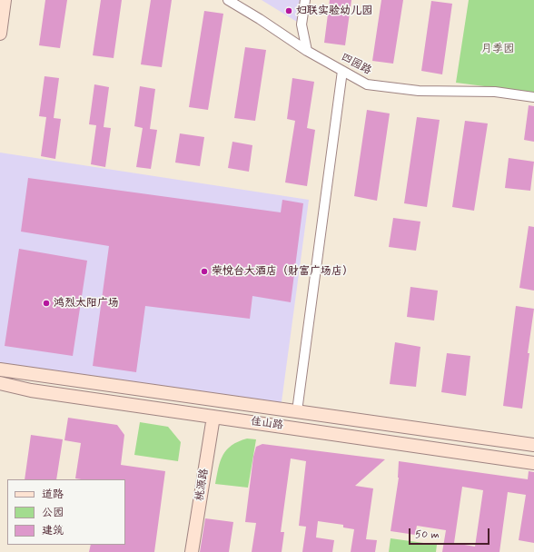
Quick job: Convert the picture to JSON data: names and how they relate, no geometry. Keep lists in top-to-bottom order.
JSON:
{
  "streets": {
    "street": ["四园路", "佳山路", "桃源路"]
  },
  "crossings": [
    ["佳山路", "桃源路"]
  ],
  "parks": ["月季园"],
  "places": ["妇联实验幼儿园", "荣悦台大酒店（财富广场店）", "鸿烈太阳广场"],
  "legend": ["道路", "公园", "建筑"],
  "scale_bar": "50 m"
}
